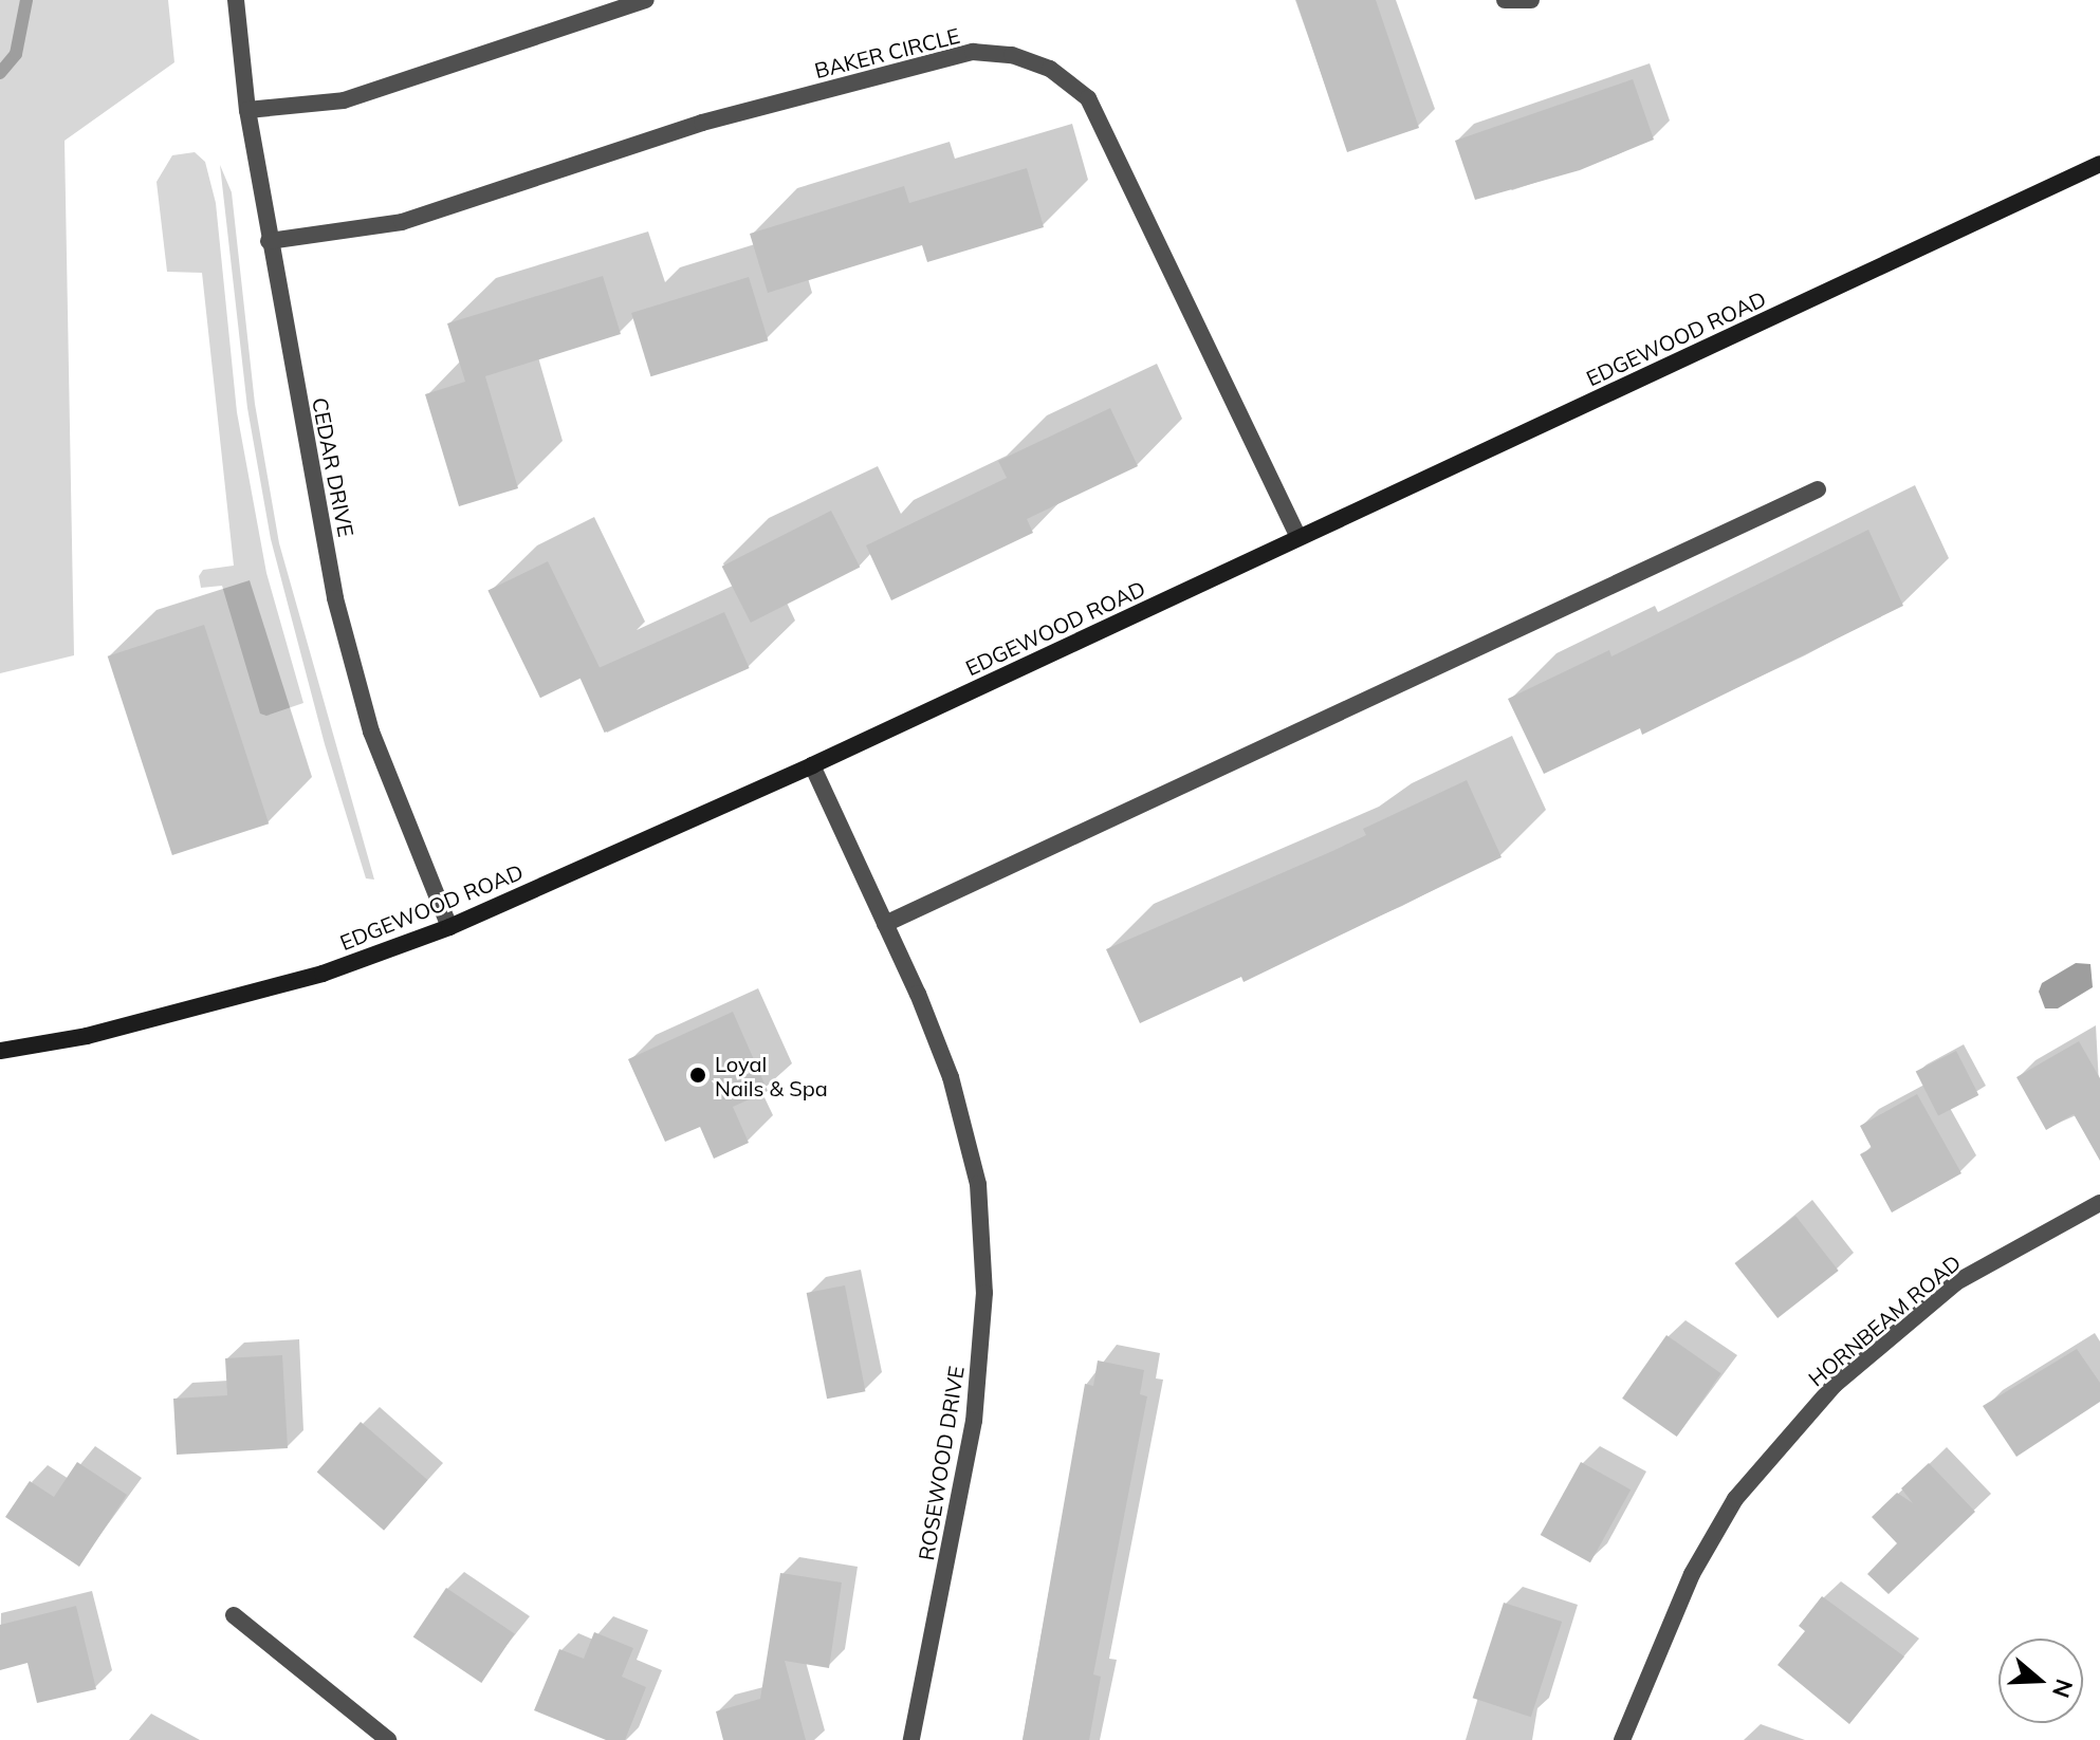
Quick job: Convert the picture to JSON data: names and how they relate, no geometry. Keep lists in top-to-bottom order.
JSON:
{
  "streets": {
    "main road": ["EDGEWOOD ROAD"],
    "street": [
      "BAKER CIRCLE",
      "CEDAR DRIVE",
      "HORNBEAM ROAD",
      "ROSEWOOD DRIVE"
    ]
  },
  "crossings": [
    ["BAKER CIRCLE", "EDGEWOOD ROAD"],
    ["BAKER CIRCLE", "CEDAR DRIVE"],
    ["EDGEWOOD ROAD", "CEDAR DRIVE"],
    ["EDGEWOOD ROAD", "ROSEWOOD DRIVE"]
  ],
  "places": ["Loyal Nails & Spa"],
  "north": "right"
}
